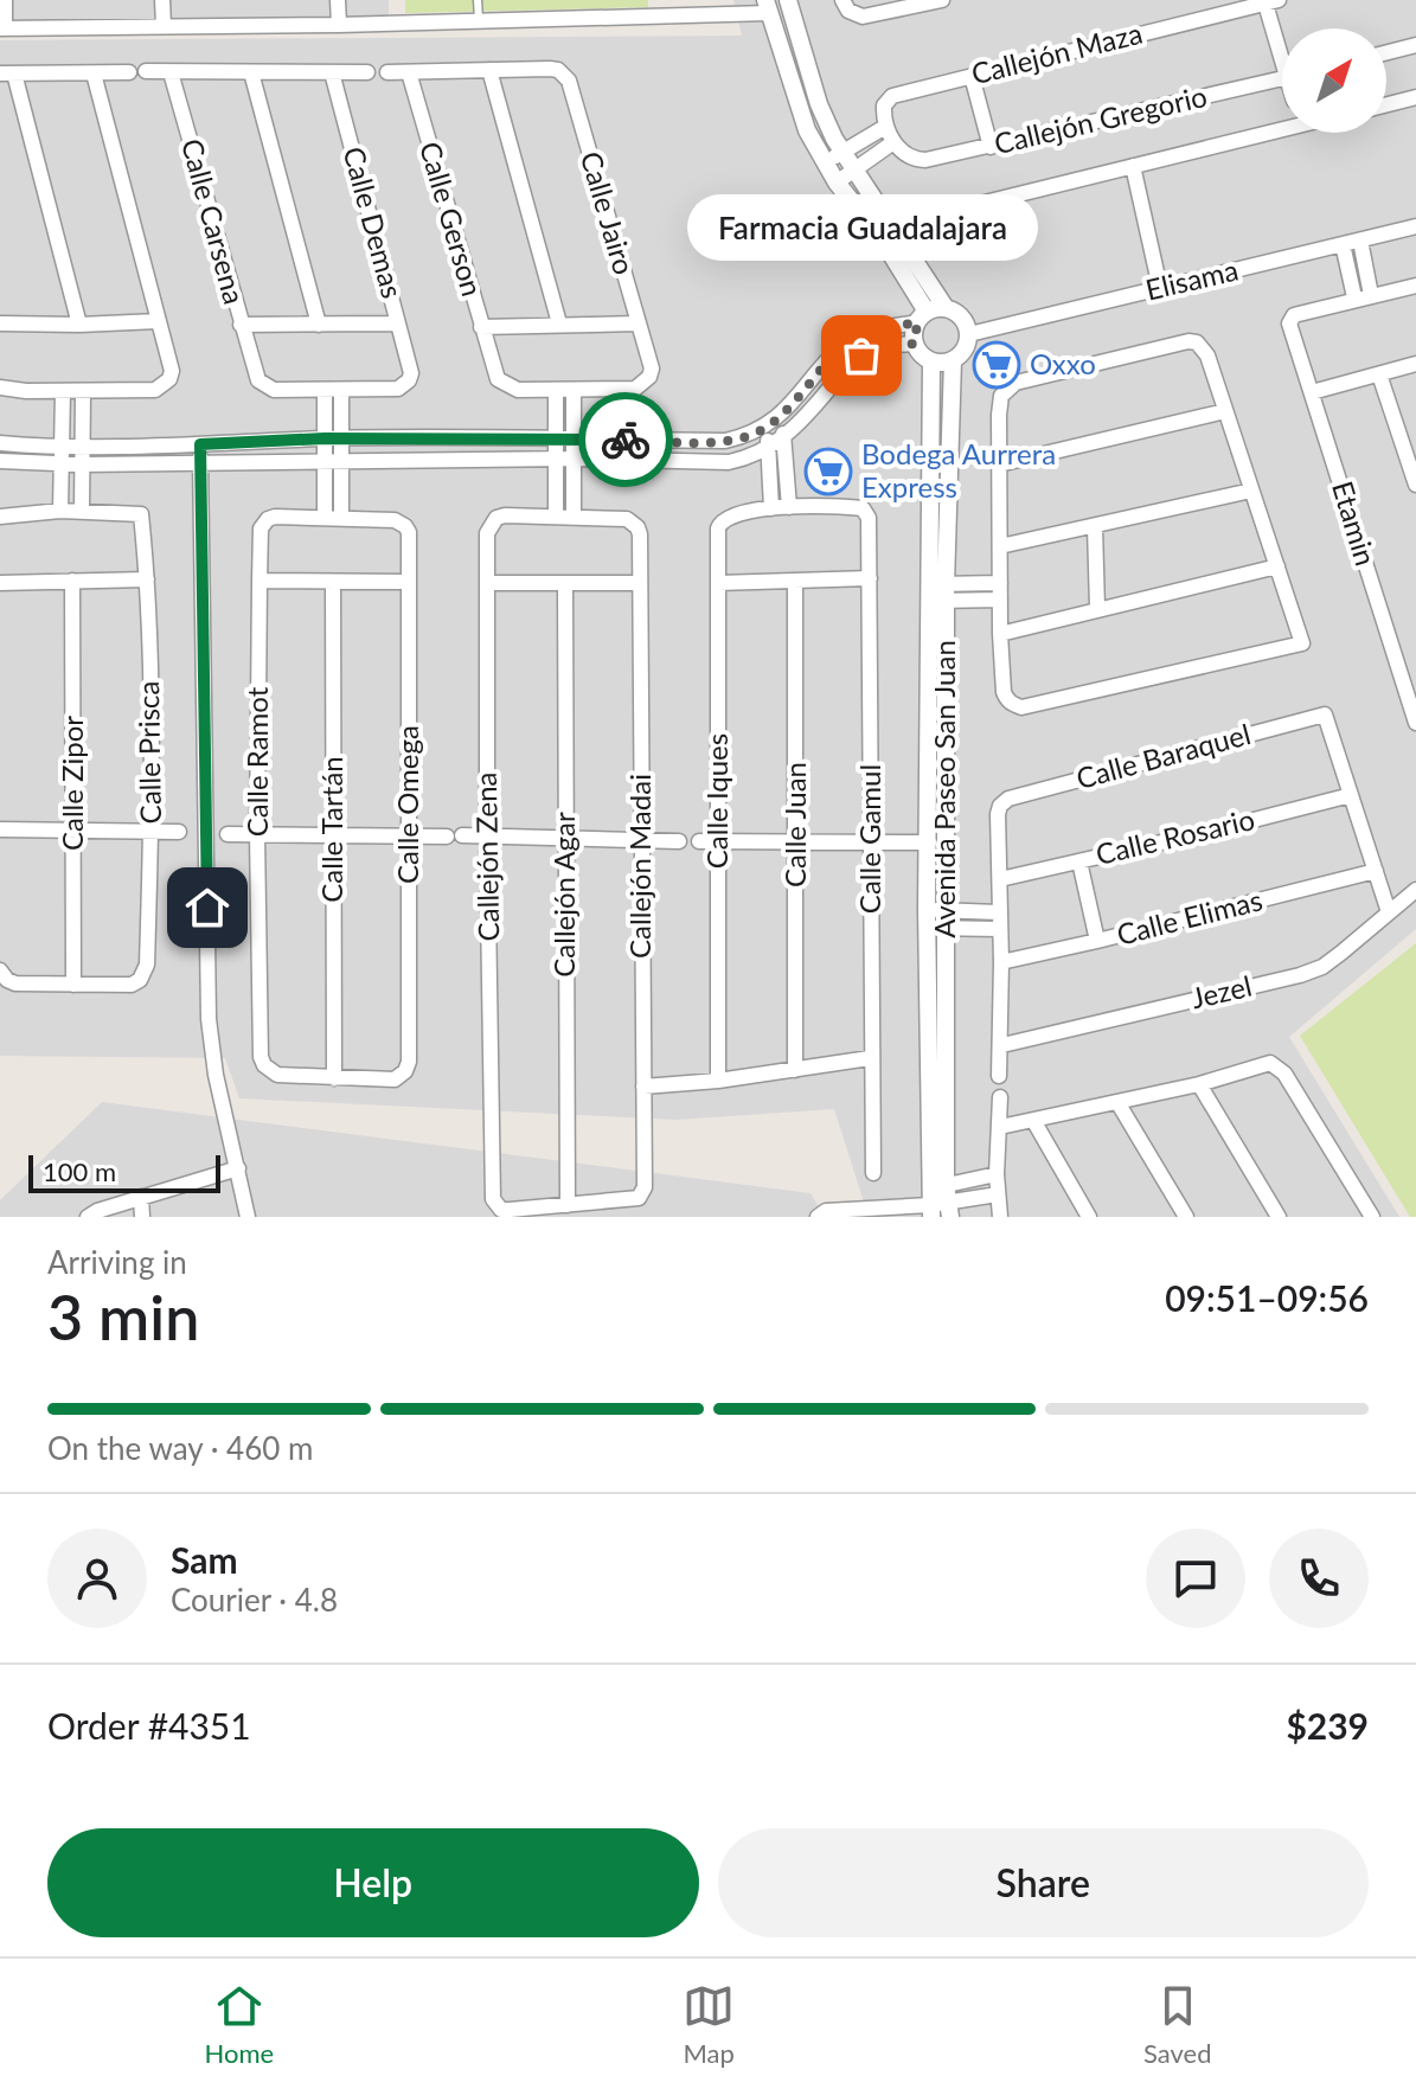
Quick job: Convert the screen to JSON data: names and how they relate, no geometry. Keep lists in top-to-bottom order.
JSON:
{
  "streets": {
    "street": [
      "Callejón Maza",
      "Callejón Gregorio",
      "Calle Jairo",
      "Calle Gerson",
      "Calle Carsena",
      "Calle Demas",
      "Elisama",
      "Etamin",
      "Calle Prisca",
      "Calle Baraquel",
      "Calle Ramot",
      "Calle Zipor",
      "Avenida Paseo San Juan",
      "Calle Iques",
      "Calle Omega",
      "Calle Juan",
      "Calle Tartán",
      "Calle Rosario",
      "Calle Gamul",
      "Callejón Zena",
      "Callejón Madai",
      "Callejón Agar",
      "Calle Elimas",
      "Jezel"
    ]
  },
  "crossings": [
    ["Elisama", "Avenida Paseo San Juan"],
    ["Calle Prisca", "Calle Zipor"],
    ["Calle Baraquel", "Calle Rosario"],
    ["Calle Ramot", "Calle Omega"],
    ["Calle Ramot", "Calle Tartán"],
    ["Calle Omega", "Calle Tartán"],
    ["Callejón Zena", "Callejón Madai"],
    ["Callejón Zena", "Callejón Agar"],
    ["Callejón Madai", "Callejón Agar"]
  ],
  "places": {
    "other": ["Farmacia Guadalajara"],
    "supermarket": ["Oxxo", "Bodega Aurrera Express"]
  },
  "scale_bar": "100 m",
  "north": "top right",
  "page": {
    "bubble": "Farmacia Guadalajara",
    "scale": "100 m",
    "heading": ["3 min", "Arriving in", "09:51–09:56"],
    "panel": [
      "Sam",
      "Courier · 4.8",
      "Order #4351",
      "$239"
    ],
    "bar": "On the way · 460 m",
    "buttons": ["Help", "Share"],
    "tabs": ["Home", "Map", "Saved"]
  }
}
